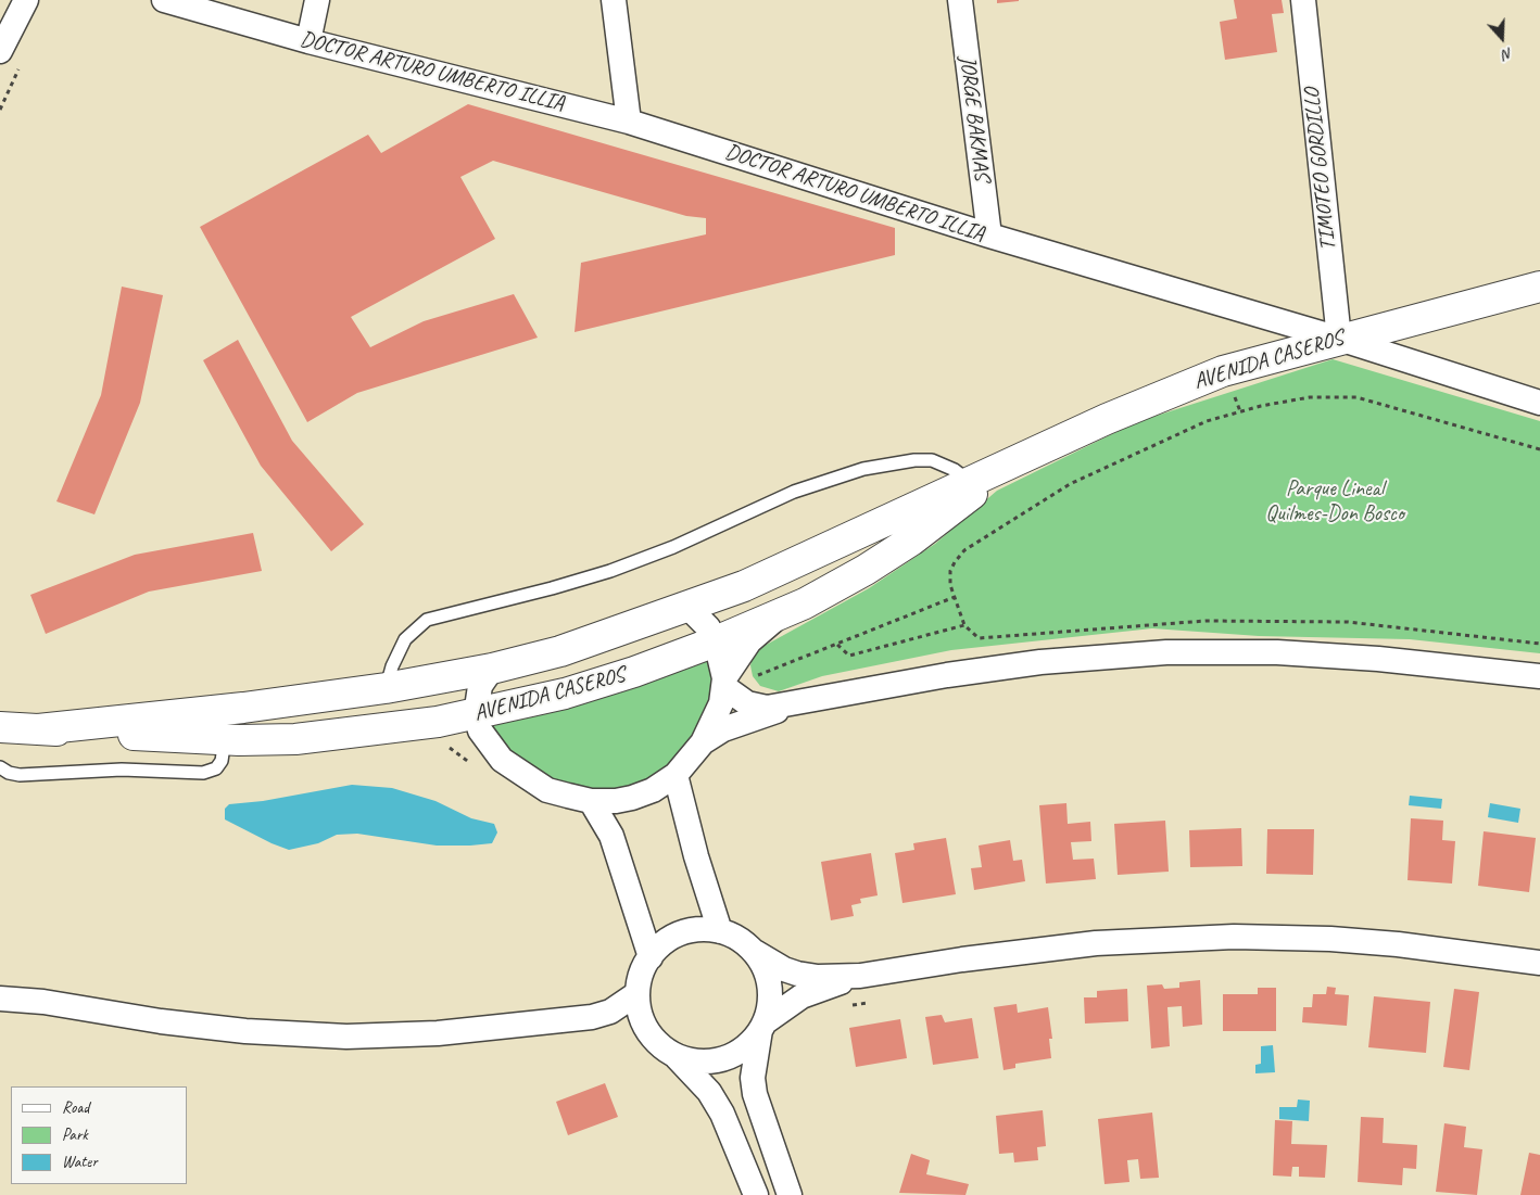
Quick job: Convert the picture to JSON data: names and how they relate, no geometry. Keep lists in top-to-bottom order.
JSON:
{
  "streets": {
    "street": [
      "DOCTOR ARTURO UMBERTO ILLIA",
      "JORGE BAKMAS",
      "TIMOTEO GORDILLO",
      "AVENIDA CASEROS"
    ]
  },
  "crossings": [
    ["DOCTOR ARTURO UMBERTO ILLIA", "JORGE BAKMAS"],
    ["DOCTOR ARTURO UMBERTO ILLIA", "TIMOTEO GORDILLO"],
    ["DOCTOR ARTURO UMBERTO ILLIA", "AVENIDA CASEROS"],
    ["TIMOTEO GORDILLO", "AVENIDA CASEROS"]
  ],
  "parks": ["Parque Lineal Quilmes-Don Bosco"],
  "legend": ["Road", "Park", "Water"],
  "north": "bottom"
}
